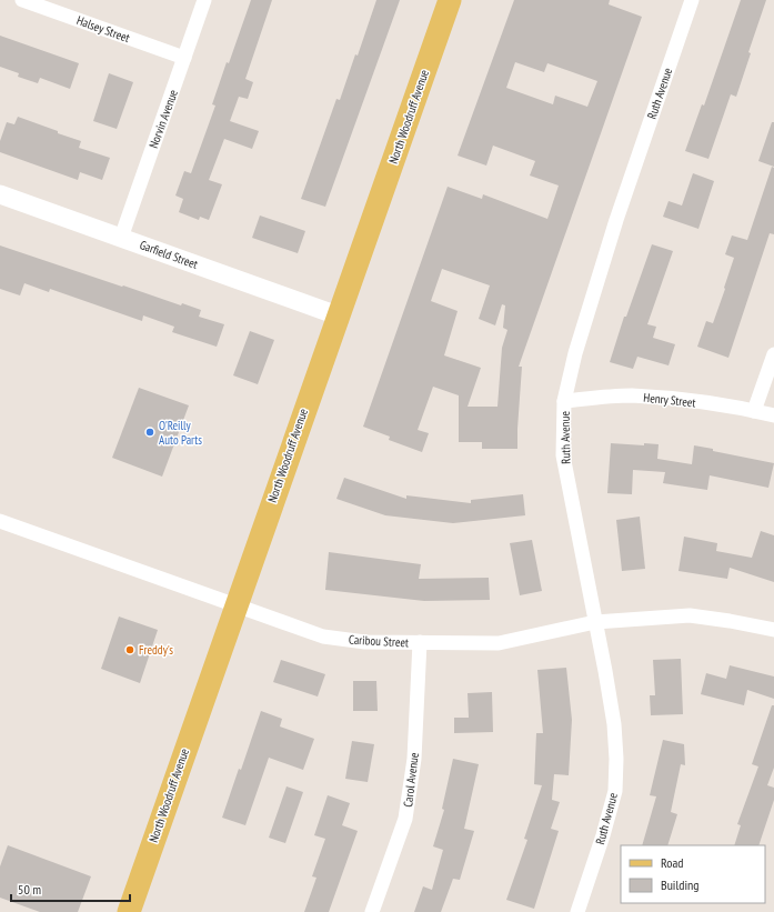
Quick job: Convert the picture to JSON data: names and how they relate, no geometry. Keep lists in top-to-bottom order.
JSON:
{
  "streets": {
    "main road": ["North Woodruff Avenue"],
    "street": [
      "Halsey Street",
      "Ruth Avenue",
      "Norvin Avenue",
      "Garfield Street",
      "Henry Street",
      "Caribou Street",
      "Carol Avenue"
    ]
  },
  "crossings": [
    ["Halsey Street", "Norvin Avenue"],
    ["Ruth Avenue", "Henry Street"],
    ["Ruth Avenue", "Caribou Street"],
    ["North Woodruff Avenue", "Garfield Street"],
    ["North Woodruff Avenue", "Caribou Street"],
    ["Norvin Avenue", "Garfield Street"],
    ["Caribou Street", "Carol Avenue"]
  ],
  "places": ["O'Reilly Auto Parts", "Freddy's"],
  "legend": ["Road", "Building"],
  "scale_bar": "50 m"
}
